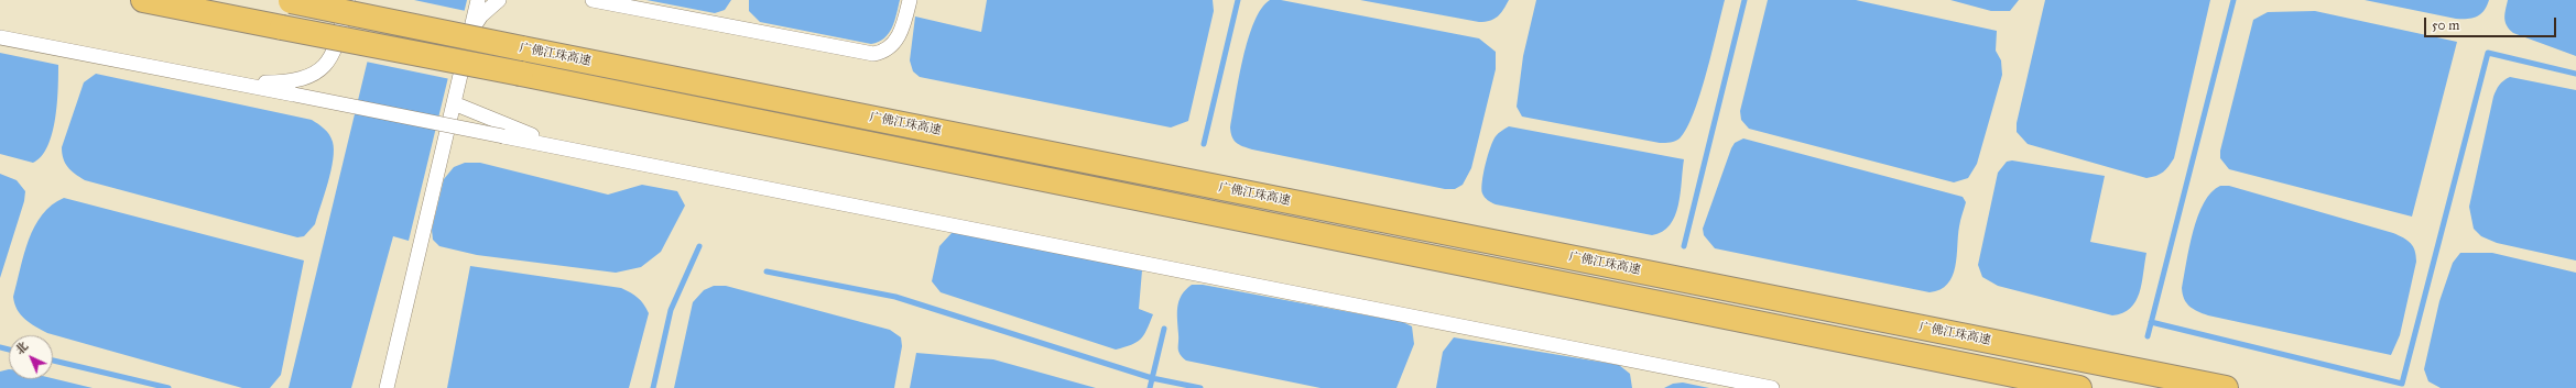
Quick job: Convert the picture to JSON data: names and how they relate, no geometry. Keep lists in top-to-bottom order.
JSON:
{
  "streets": {
    "highway": ["广佛江珠高速"]
  },
  "scale_bar": "50 m",
  "north": "top left"
}
